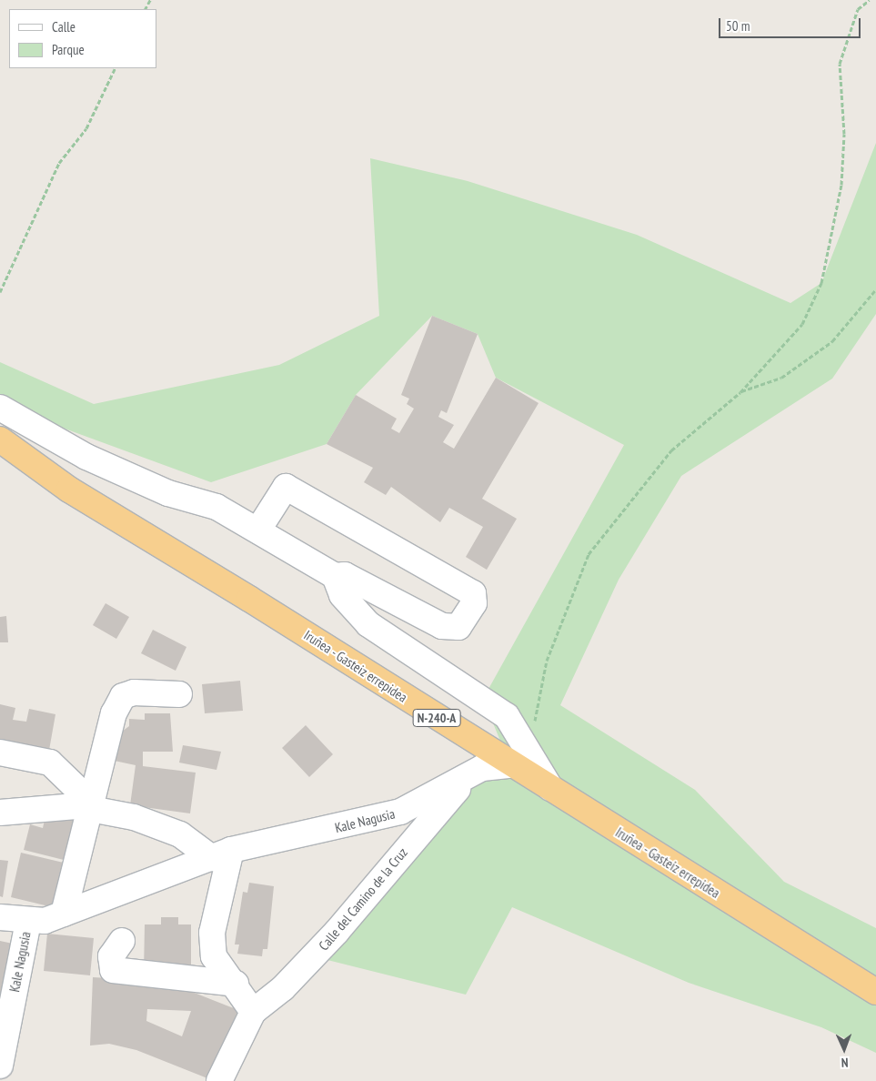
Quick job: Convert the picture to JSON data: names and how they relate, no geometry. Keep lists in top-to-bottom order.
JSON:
{
  "streets": {
    "highway": ["Iruñea - Gasteiz errepidea", "N-240-A"],
    "street": ["Kale Nagusia", "Calle del Camino de la Cruz"]
  },
  "crossings": [
    ["Iruñea - Gasteiz errepidea", "Kale Nagusia"],
    ["Kale Nagusia", "Calle del Camino de la Cruz"]
  ],
  "legend": ["Calle", "Parque"],
  "scale_bar": "50 m",
  "north": "bottom"
}
